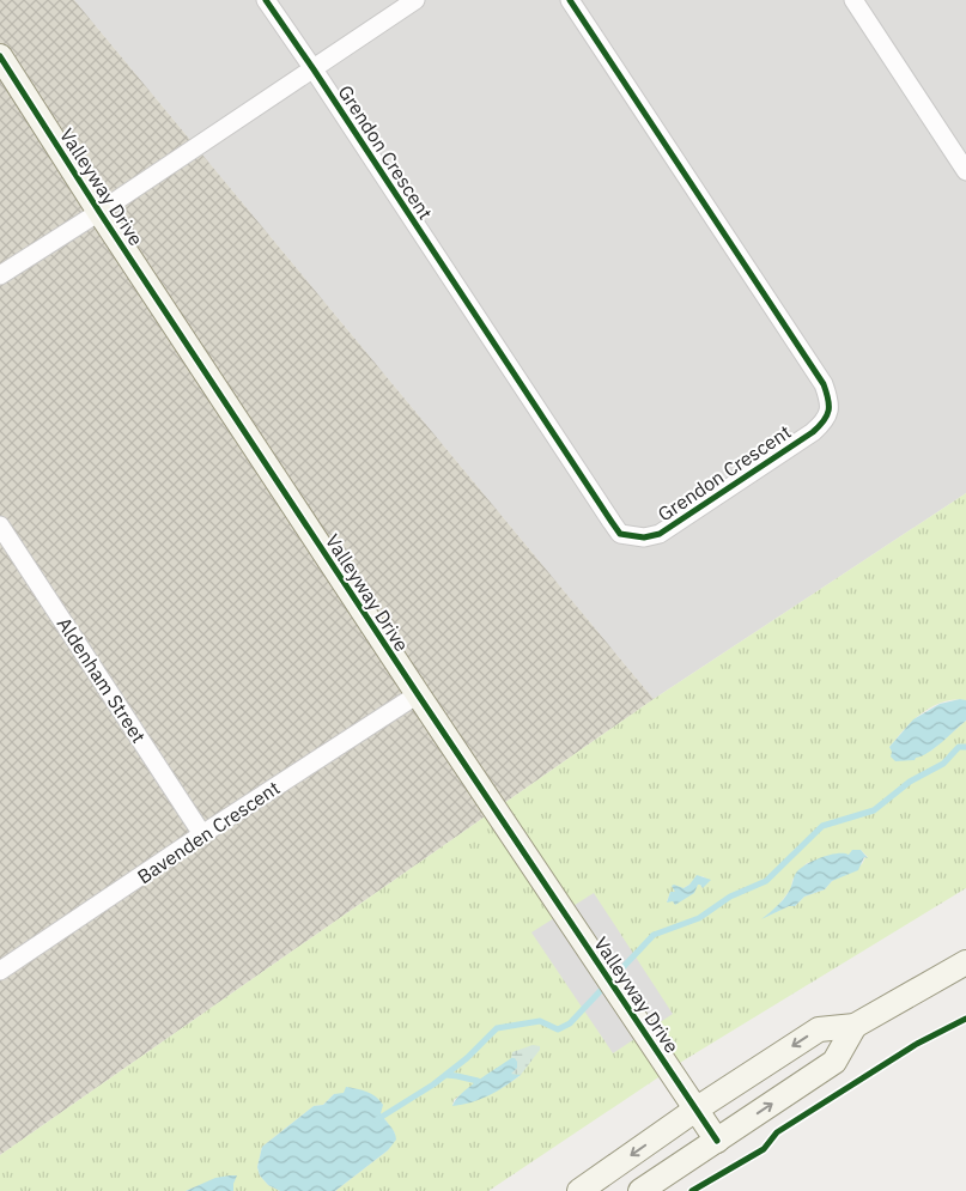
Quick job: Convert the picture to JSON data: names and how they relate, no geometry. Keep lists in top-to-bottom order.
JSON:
{
  "streets": {
    "street": [
      "Grendon Crescent",
      "Valleyway Drive",
      "Aldenham Street",
      "Bavenden Crescent"
    ]
  },
  "crossings": [
    ["Valleyway Drive", "Bavenden Crescent"],
    ["Aldenham Street", "Bavenden Crescent"]
  ]
}
